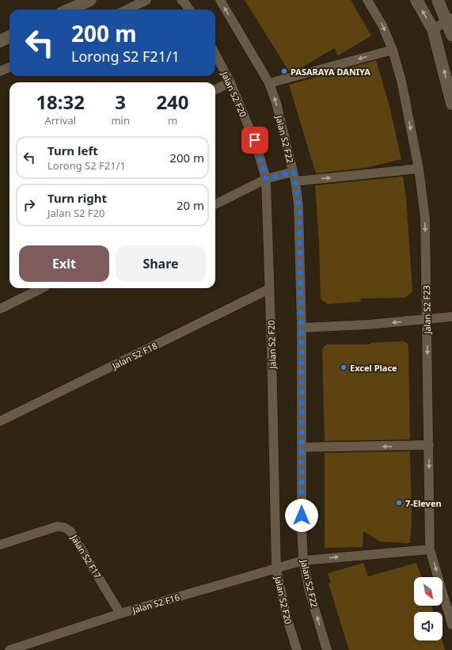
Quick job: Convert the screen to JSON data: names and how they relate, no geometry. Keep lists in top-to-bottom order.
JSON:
{
  "streets": {
    "street": [
      "Jalan S2 F20",
      "Jalan S2 F22",
      "Jalan S2 F23",
      "Jalan S2 F18",
      "Jalan S2 F17",
      "Jalan S2 F16"
    ]
  },
  "crossings": [
    ["Jalan S2 F20", "Jalan S2 F18"],
    ["Jalan S2 F20", "Jalan S2 F16"],
    ["Jalan S2 F22", "Jalan S2 F16"],
    ["Jalan S2 F23", "Jalan S2 F16"],
    ["Jalan S2 F17", "Jalan S2 F16"]
  ],
  "one_way": ["Jalan S2 F22", "Jalan S2 F23"],
  "places": ["PASARAYA DANIYA", "Excel Place", "7-Eleven"],
  "north": "bottom right",
  "page": {
    "turn": ["200 m", "Lorong S2 F21/1"],
    "eta": [
      "18:32",
      "Arrival",
      "3",
      "min",
      "240",
      "m"
    ],
    "list": [
      {
        "name": "Turn left",
        "note": "Lorong S2 F21/1",
        "value": "200 m"
      },
      {
        "name": "Turn right",
        "note": "Jalan S2 F20",
        "value": "20 m"
      }
    ],
    "buttons": ["Exit", "Share"]
  }
}
